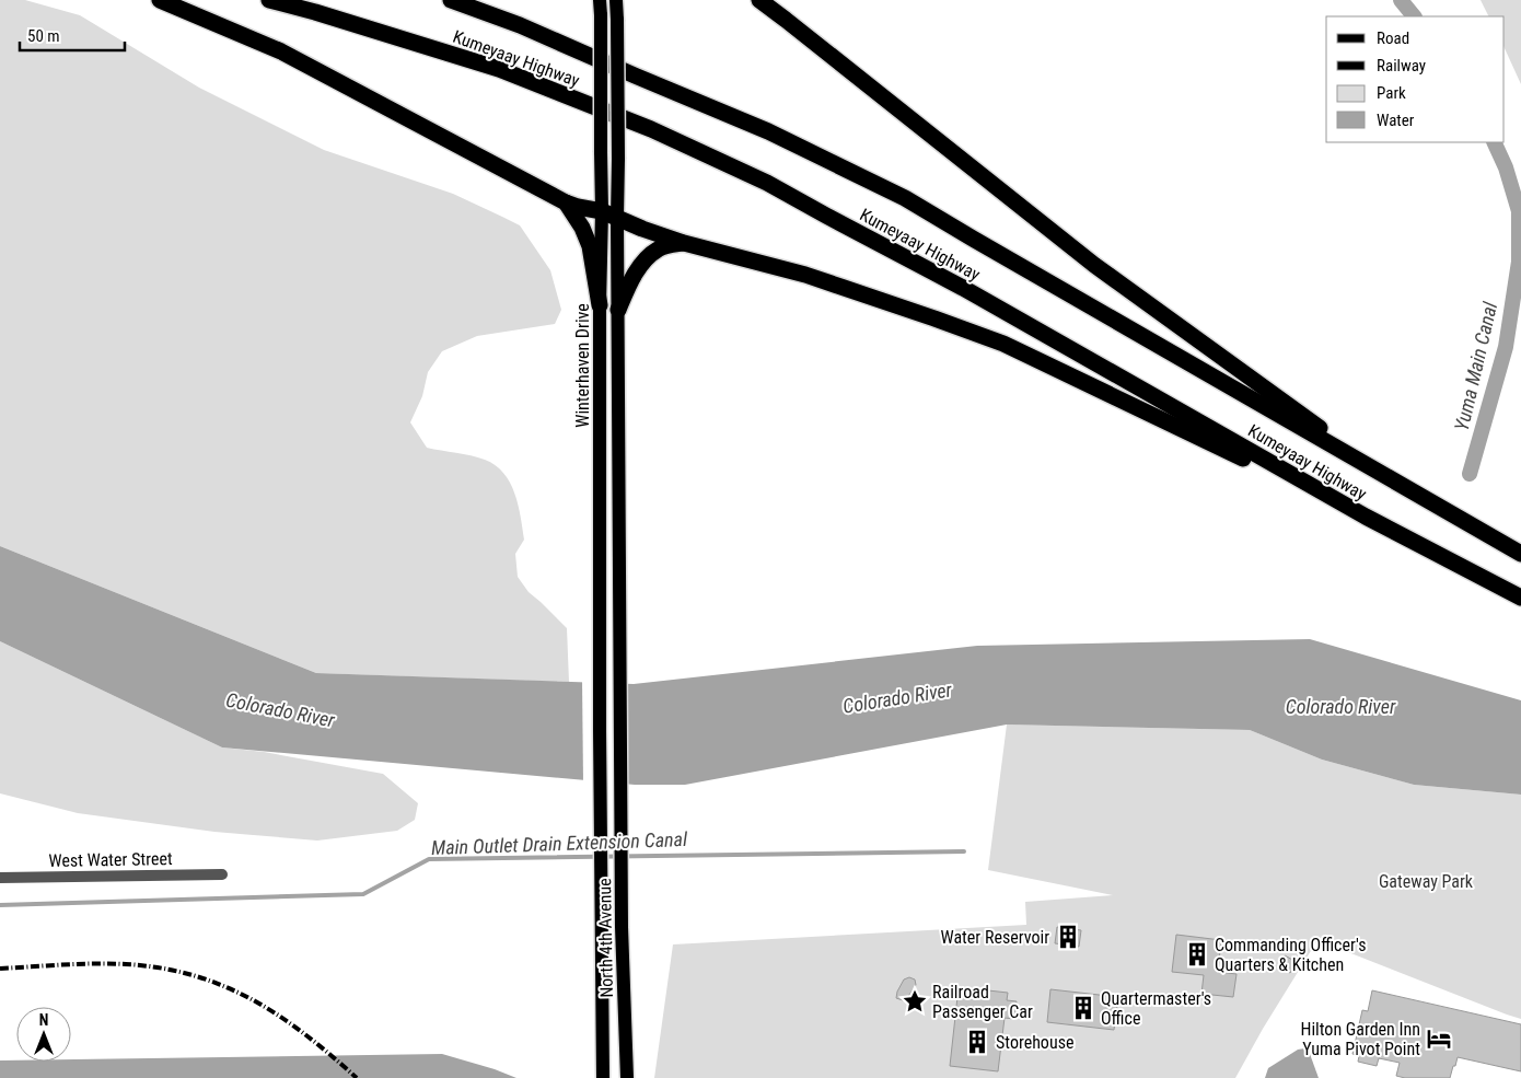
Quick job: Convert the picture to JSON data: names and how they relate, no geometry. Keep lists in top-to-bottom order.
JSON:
{
  "streets": {
    "highway": ["Kumeyaay Highway"],
    "main road": ["Winterhaven Drive", "North 4th Avenue"],
    "street": ["West Water Street"]
  },
  "crossings": [
    ["Winterhaven Drive", "North 4th Avenue"]
  ],
  "water": ["Yuma Main Canal", "Colorado River", "Main Outlet Drain Extension Canal"],
  "parks": ["Gateway Park"],
  "places": {
    "building": [
      "Water Reservoir",
      "Commanding Officer's Quarters & Kitchen",
      "Quartermaster's Office",
      "Storehouse"
    ],
    "place": ["Railroad Passenger Car"],
    "hotel": ["Hilton Garden Inn Yuma Pivot Point"]
  },
  "legend": [
    "Road",
    "Railway",
    "Park",
    "Water"
  ],
  "scale_bar": "50 m",
  "north": "top"
}
